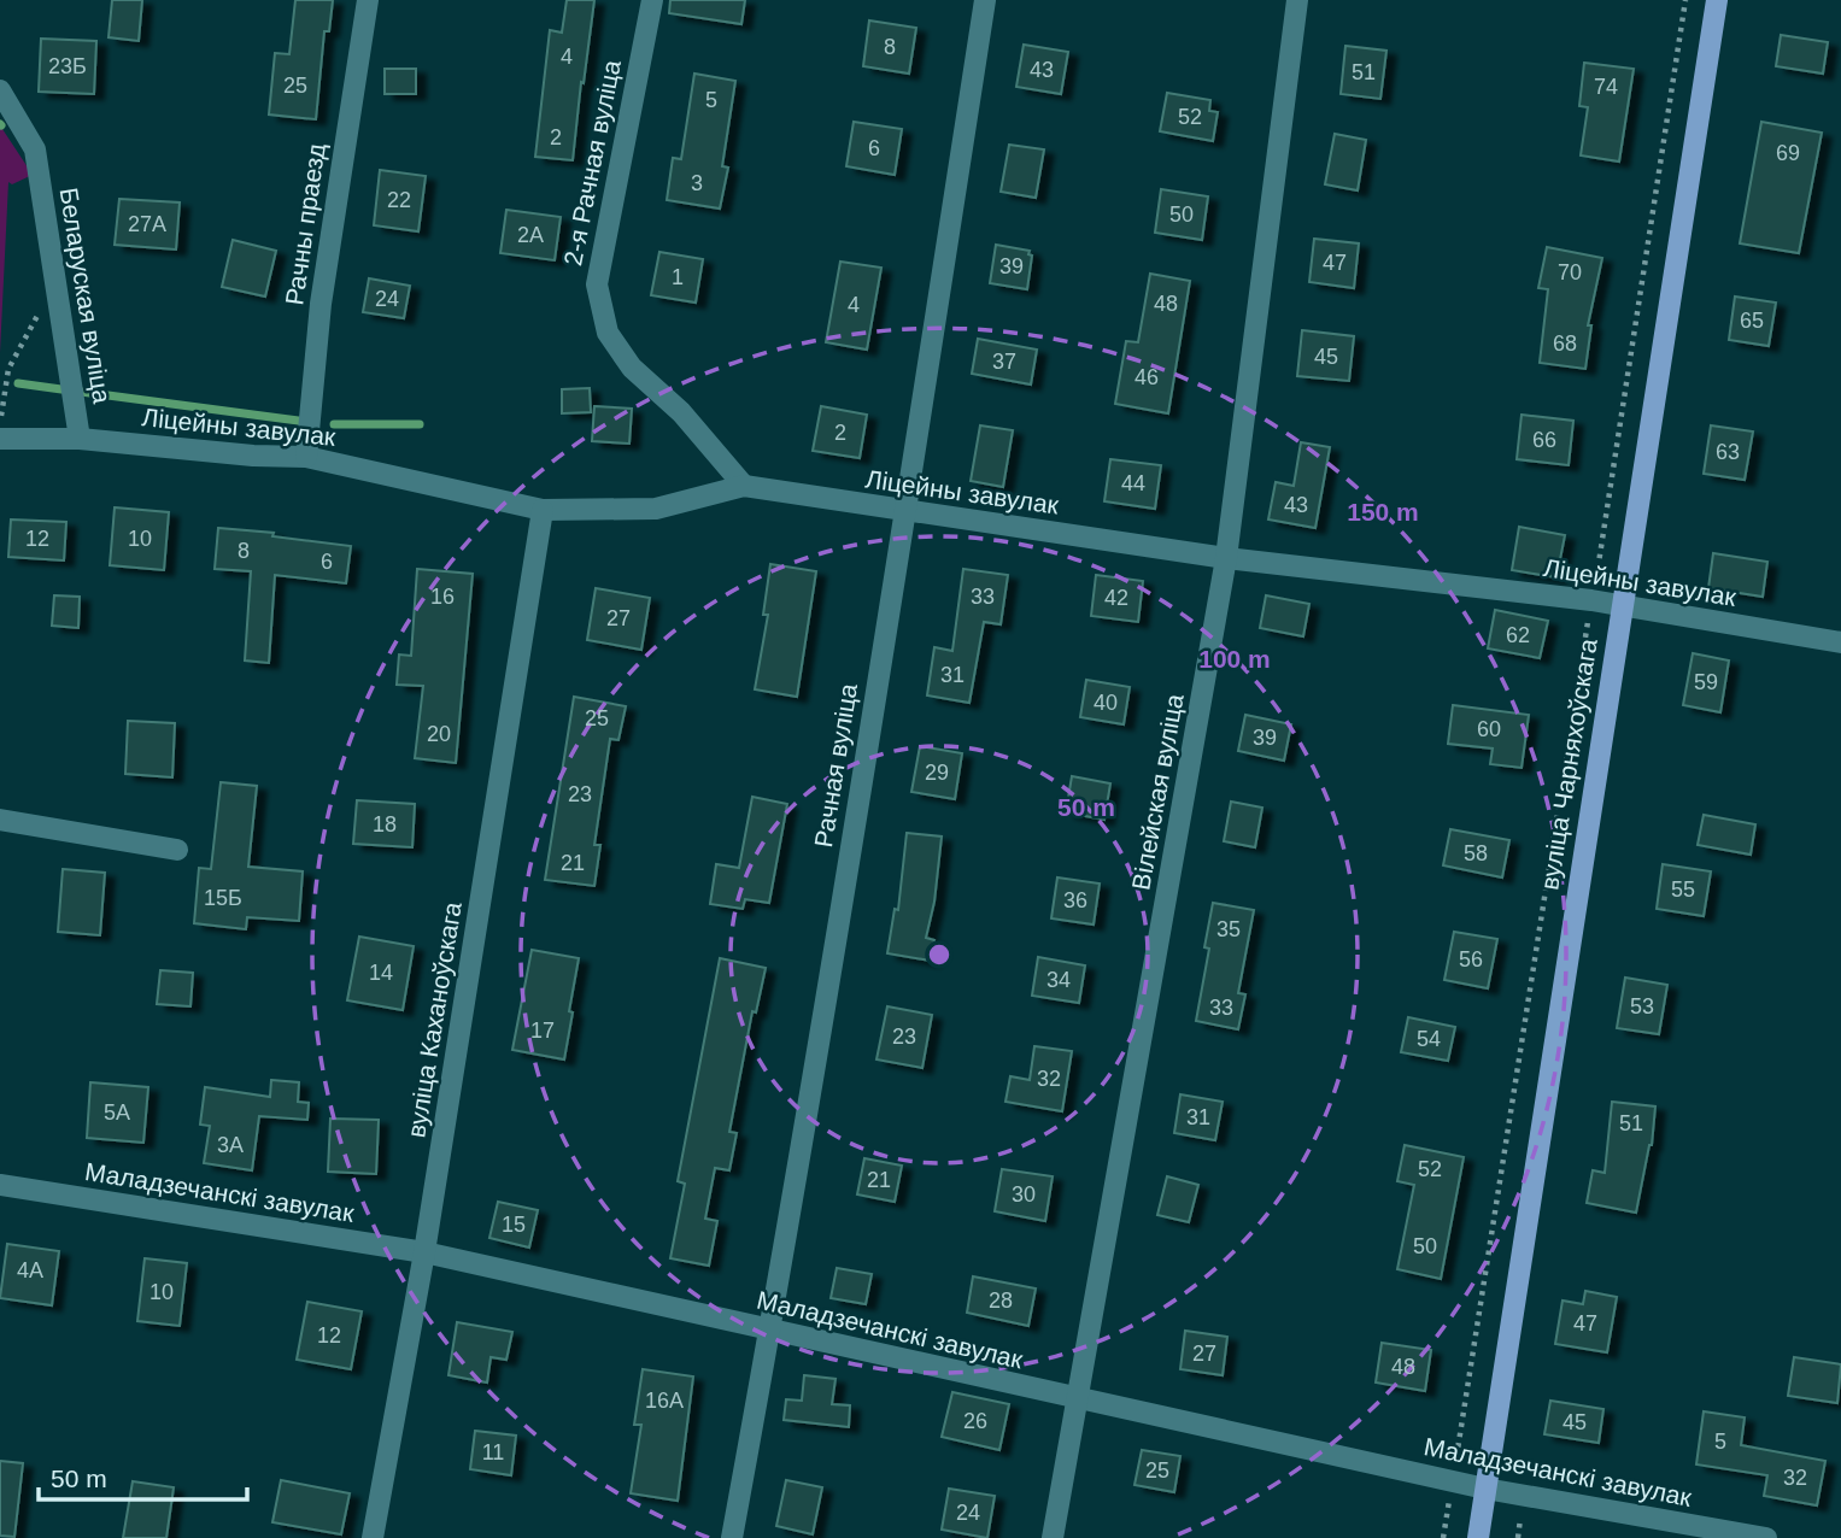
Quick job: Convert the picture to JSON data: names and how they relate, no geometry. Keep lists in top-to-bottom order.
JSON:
{
  "streets": {
    "main road": ["вуліца Чарняхоўскага"],
    "street": [
      "2-я Рачная вуліца",
      "Рачны праезд",
      "Беларуская вуліца",
      "Ліцейны завулак",
      "Рачная вуліца",
      "Вілейская вуліца",
      "вуліца Каханоўскага",
      "Маладзечанскі завулак"
    ]
  },
  "crossings": [
    ["2-я Рачная вуліца", "Ліцейны завулак"],
    ["Рачны праезд", "Ліцейны завулак"],
    ["Беларуская вуліца", "Ліцейны завулак"],
    ["Ліцейны завулак", "вуліца Чарняхоўскага"],
    ["Ліцейны завулак", "Рачная вуліца"],
    ["Ліцейны завулак", "Вілейская вуліца"],
    ["Ліцейны завулак", "вуліца Каханоўскага"],
    ["вуліца Чарняхоўскага", "Маладзечанскі завулак"],
    ["Рачная вуліца", "Маладзечанскі завулак"],
    ["Вілейская вуліца", "Маладзечанскі завулак"],
    ["вуліца Каханоўскага", "Маладзечанскі завулак"]
  ],
  "house_numbers": [
    "8",
    "4",
    "23Б",
    "43",
    "51",
    "25",
    "74",
    "5",
    "52",
    "2",
    "6",
    "69",
    "3",
    "22",
    "50",
    "27А",
    "2А",
    "47",
    "39",
    "70",
    "1",
    "24",
    "48",
    "4",
    "65",
    "68",
    "45",
    "37",
    "46",
    "2",
    "66",
    "63",
    "44",
    "43",
    "12",
    "10",
    "8",
    "6",
    "16",
    "33",
    "42",
    "27",
    "62",
    "31",
    "59",
    "40",
    "25",
    "60",
    "20",
    "39",
    "29",
    "23",
    "18",
    "58",
    "21",
    "55",
    "15Б",
    "36",
    "35",
    "56",
    "14",
    "34",
    "53",
    "33",
    "17",
    "23",
    "54",
    "32",
    "5А",
    "31",
    "51",
    "3А",
    "52",
    "21",
    "30",
    "15",
    "50",
    "4А",
    "10",
    "28",
    "47",
    "12",
    "27",
    "48",
    "16А",
    "26",
    "45",
    "5",
    "11",
    "25",
    "32",
    "24"
  ],
  "scale_bar": "50 m",
  "rings": ["150 m", "100 m", "50 m"]
}
